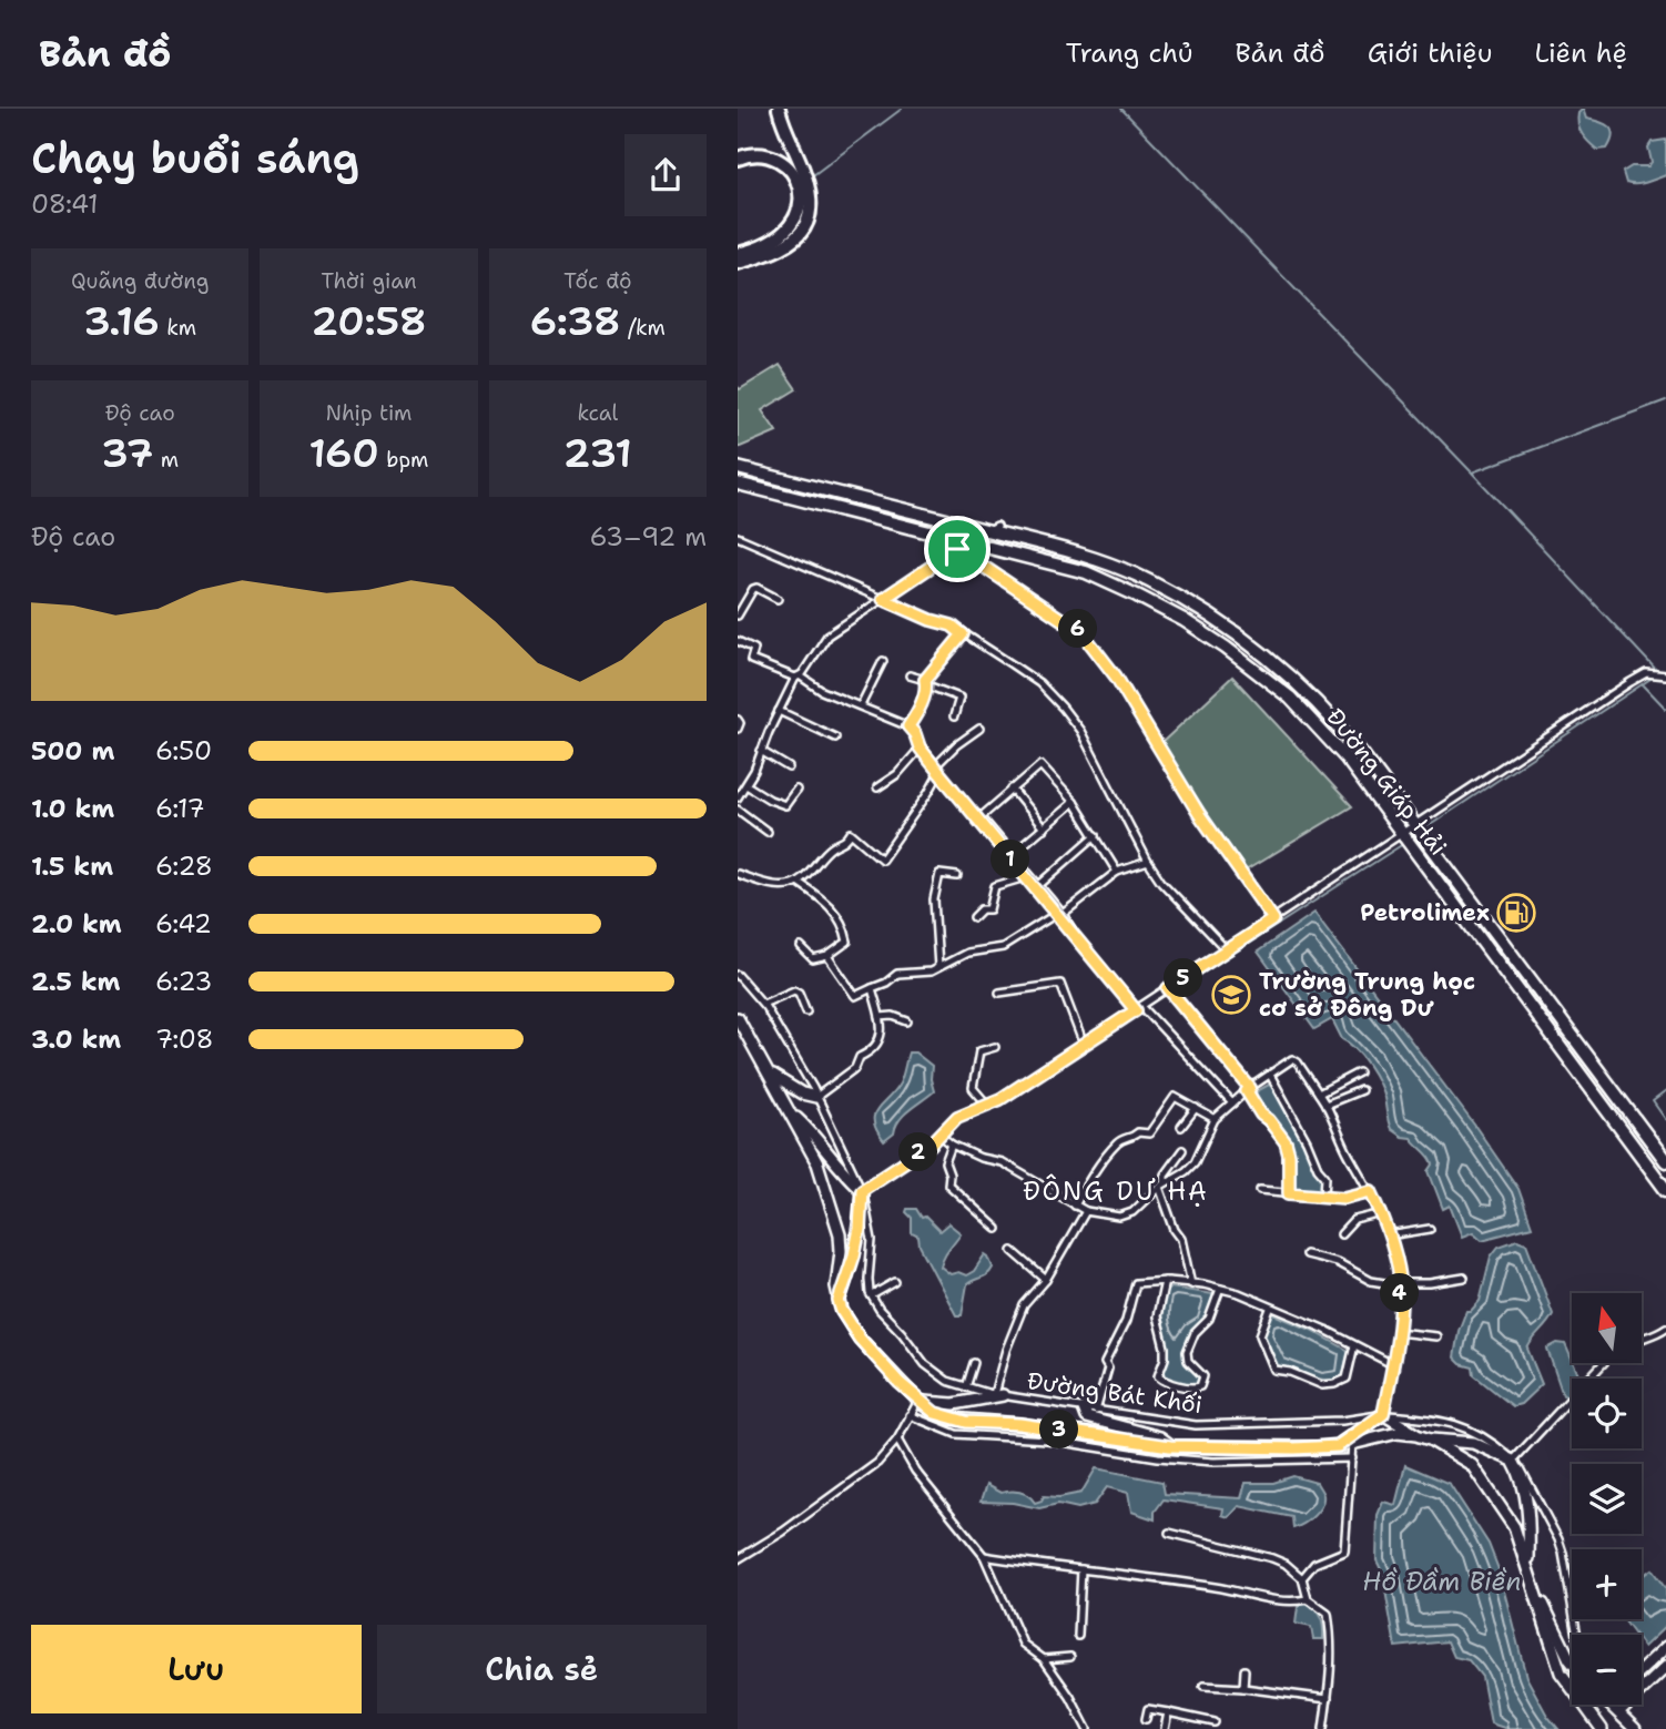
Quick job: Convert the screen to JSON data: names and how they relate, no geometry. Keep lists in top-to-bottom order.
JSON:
{
  "streets": {
    "highway": ["Đường Giáp Hải"],
    "street": ["Đường Bát Khối"]
  },
  "districts": ["ĐÔNG DƯ HẠ"],
  "water": ["Hồ Đầm Biền"],
  "places": {
    "fuel station": ["Petrolimex"],
    "school or university": ["Trường Trung học cơ sở Đông Dư"]
  },
  "north": "top",
  "page": {
    "header": "Bản đồ",
    "nav": [
      "Trang chủ",
      "Bản đồ",
      "Giới thiệu",
      "Liên hệ"
    ],
    "heading": ["Chạy buổi sáng", "08:41"],
    "stats": [
      ["Quãng đường", "3.16 km"],
      ["Thời gian", "20:58"],
      ["Tốc độ", "6:38 /km"],
      ["Độ cao", "37 m"],
      ["Nhịp tim", "160 bpm"],
      ["kcal", "231"]
    ],
    "chart": ["Độ cao", "63–92 m"],
    "pins": [
      "6",
      "1",
      "5",
      "2",
      "4",
      "3"
    ],
    "list": [
      {
        "name": "500 m",
        "note": "6:50"
      },
      {
        "name": "1.0 km",
        "note": "6:17"
      },
      {
        "name": "1.5 km",
        "note": "6:28"
      },
      {
        "name": "2.0 km",
        "note": "6:42"
      },
      {
        "name": "2.5 km",
        "note": "6:23"
      },
      {
        "name": "3.0 km",
        "note": "7:08"
      }
    ],
    "map_buttons": ["+", "−"],
    "buttons": ["Lưu", "Chia sẻ"]
  }
}
